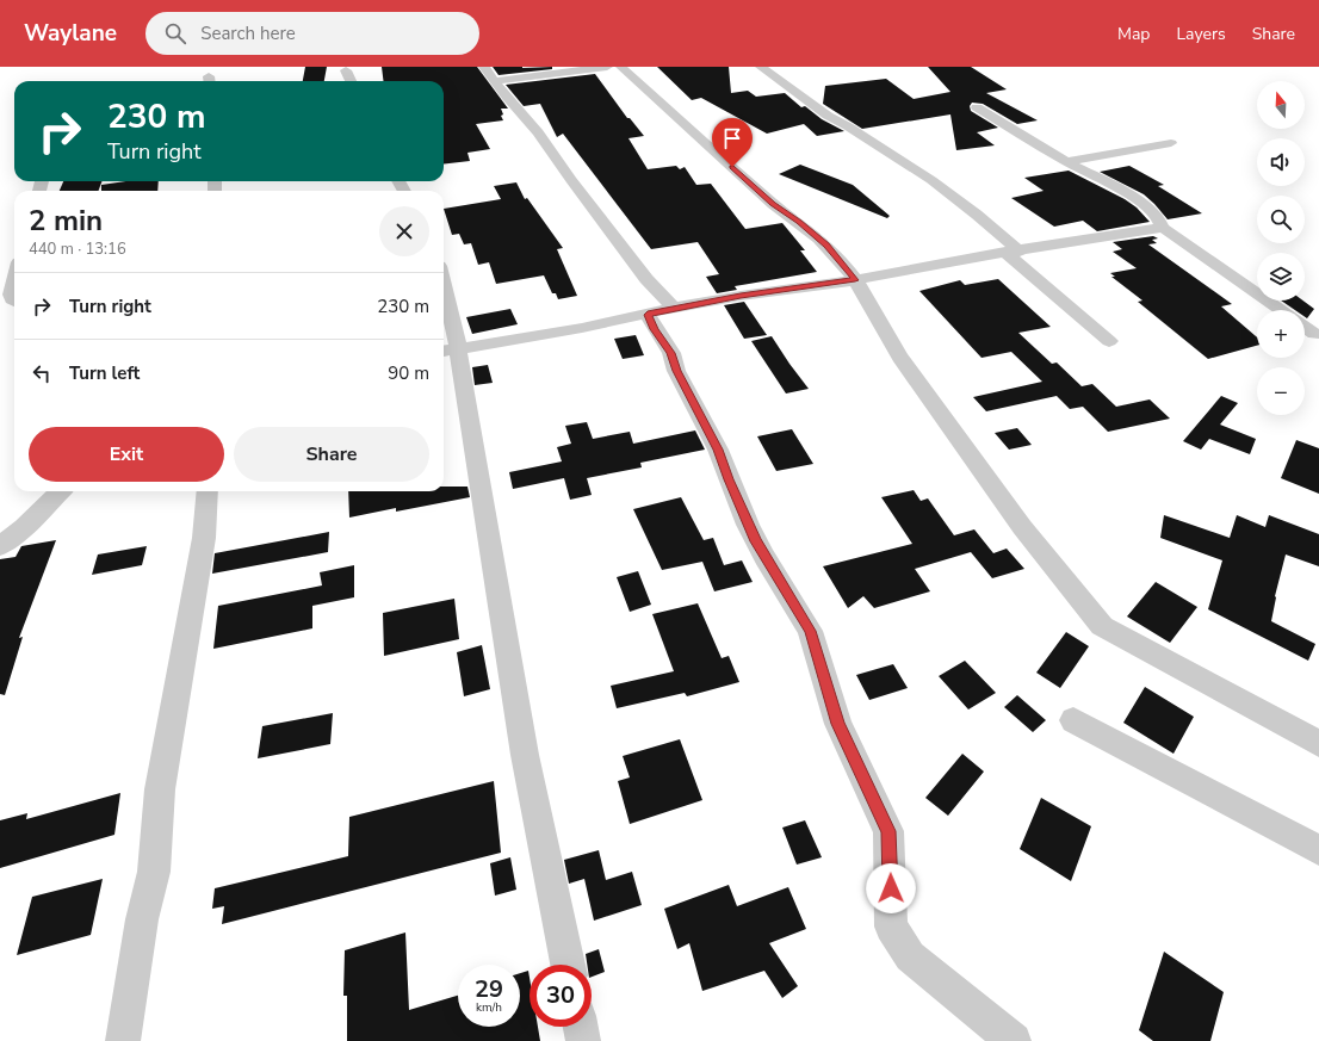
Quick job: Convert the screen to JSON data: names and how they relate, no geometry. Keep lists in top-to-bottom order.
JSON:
{
  "north": "top",
  "page": {
    "header": "Waylane",
    "search": "Search here",
    "nav": ["Map", "Layers", "Share"],
    "map_buttons": ["+", "−"],
    "turn": ["230 m", "Turn right"],
    "heading": ["2 min", "440 m · 13:16"],
    "list": [
      {
        "name": "Turn right",
        "value": "230 m"
      },
      {
        "name": "Turn left",
        "value": "90 m"
      }
    ],
    "buttons": ["Exit", "Share"],
    "speed": "29 km/h",
    "limit": "30"
  }
}
